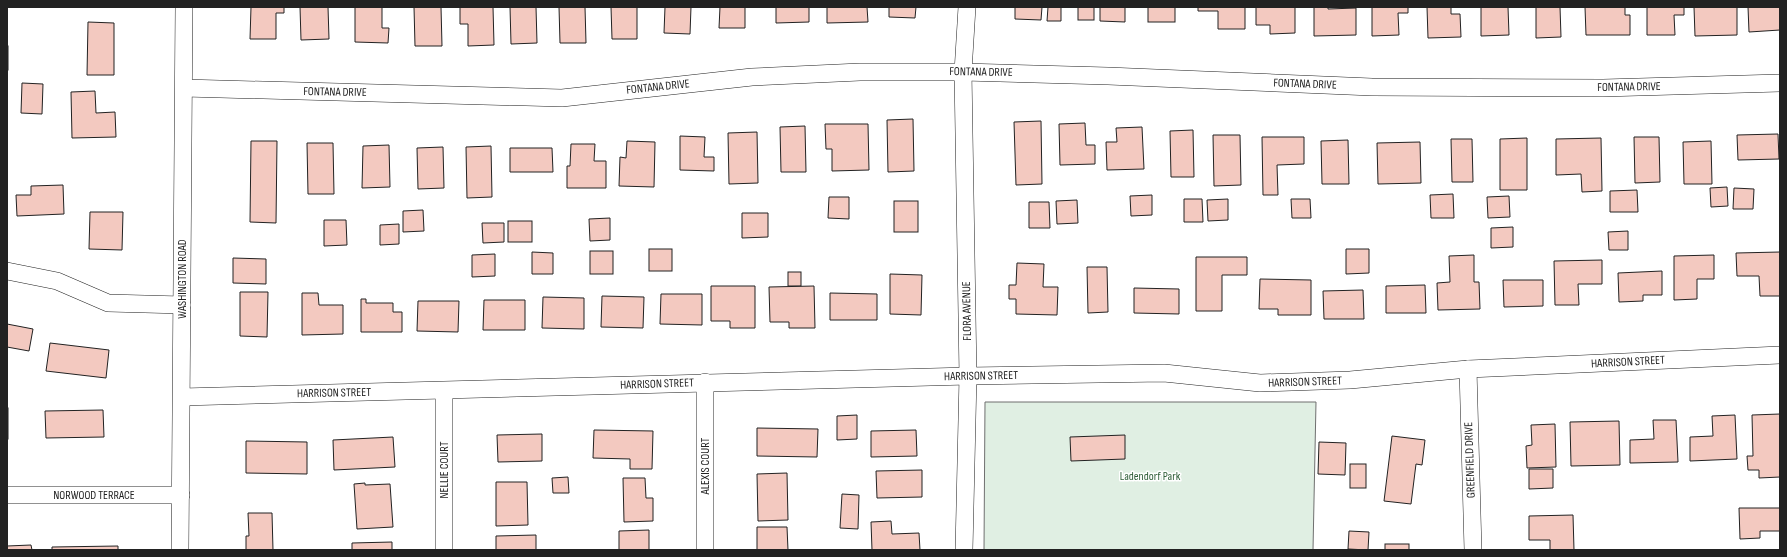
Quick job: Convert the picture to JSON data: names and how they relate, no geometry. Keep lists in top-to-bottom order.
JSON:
{
  "streets": {
    "street": [
      "FONTANA DRIVE",
      "WASHINGTON ROAD",
      "FLORA AVENUE",
      "HARRISON STREET",
      "GREENFIELD DRIVE",
      "ALEXIS COURT",
      "NELLIE COURT",
      "NORWOOD TERRACE"
    ]
  },
  "crossings": [
    ["FONTANA DRIVE", "WASHINGTON ROAD"],
    ["FONTANA DRIVE", "FLORA AVENUE"],
    ["WASHINGTON ROAD", "HARRISON STREET"],
    ["WASHINGTON ROAD", "NORWOOD TERRACE"],
    ["FLORA AVENUE", "HARRISON STREET"],
    ["HARRISON STREET", "GREENFIELD DRIVE"],
    ["HARRISON STREET", "ALEXIS COURT"],
    ["HARRISON STREET", "NELLIE COURT"]
  ],
  "parks": ["Ladendorf Park"]
}
